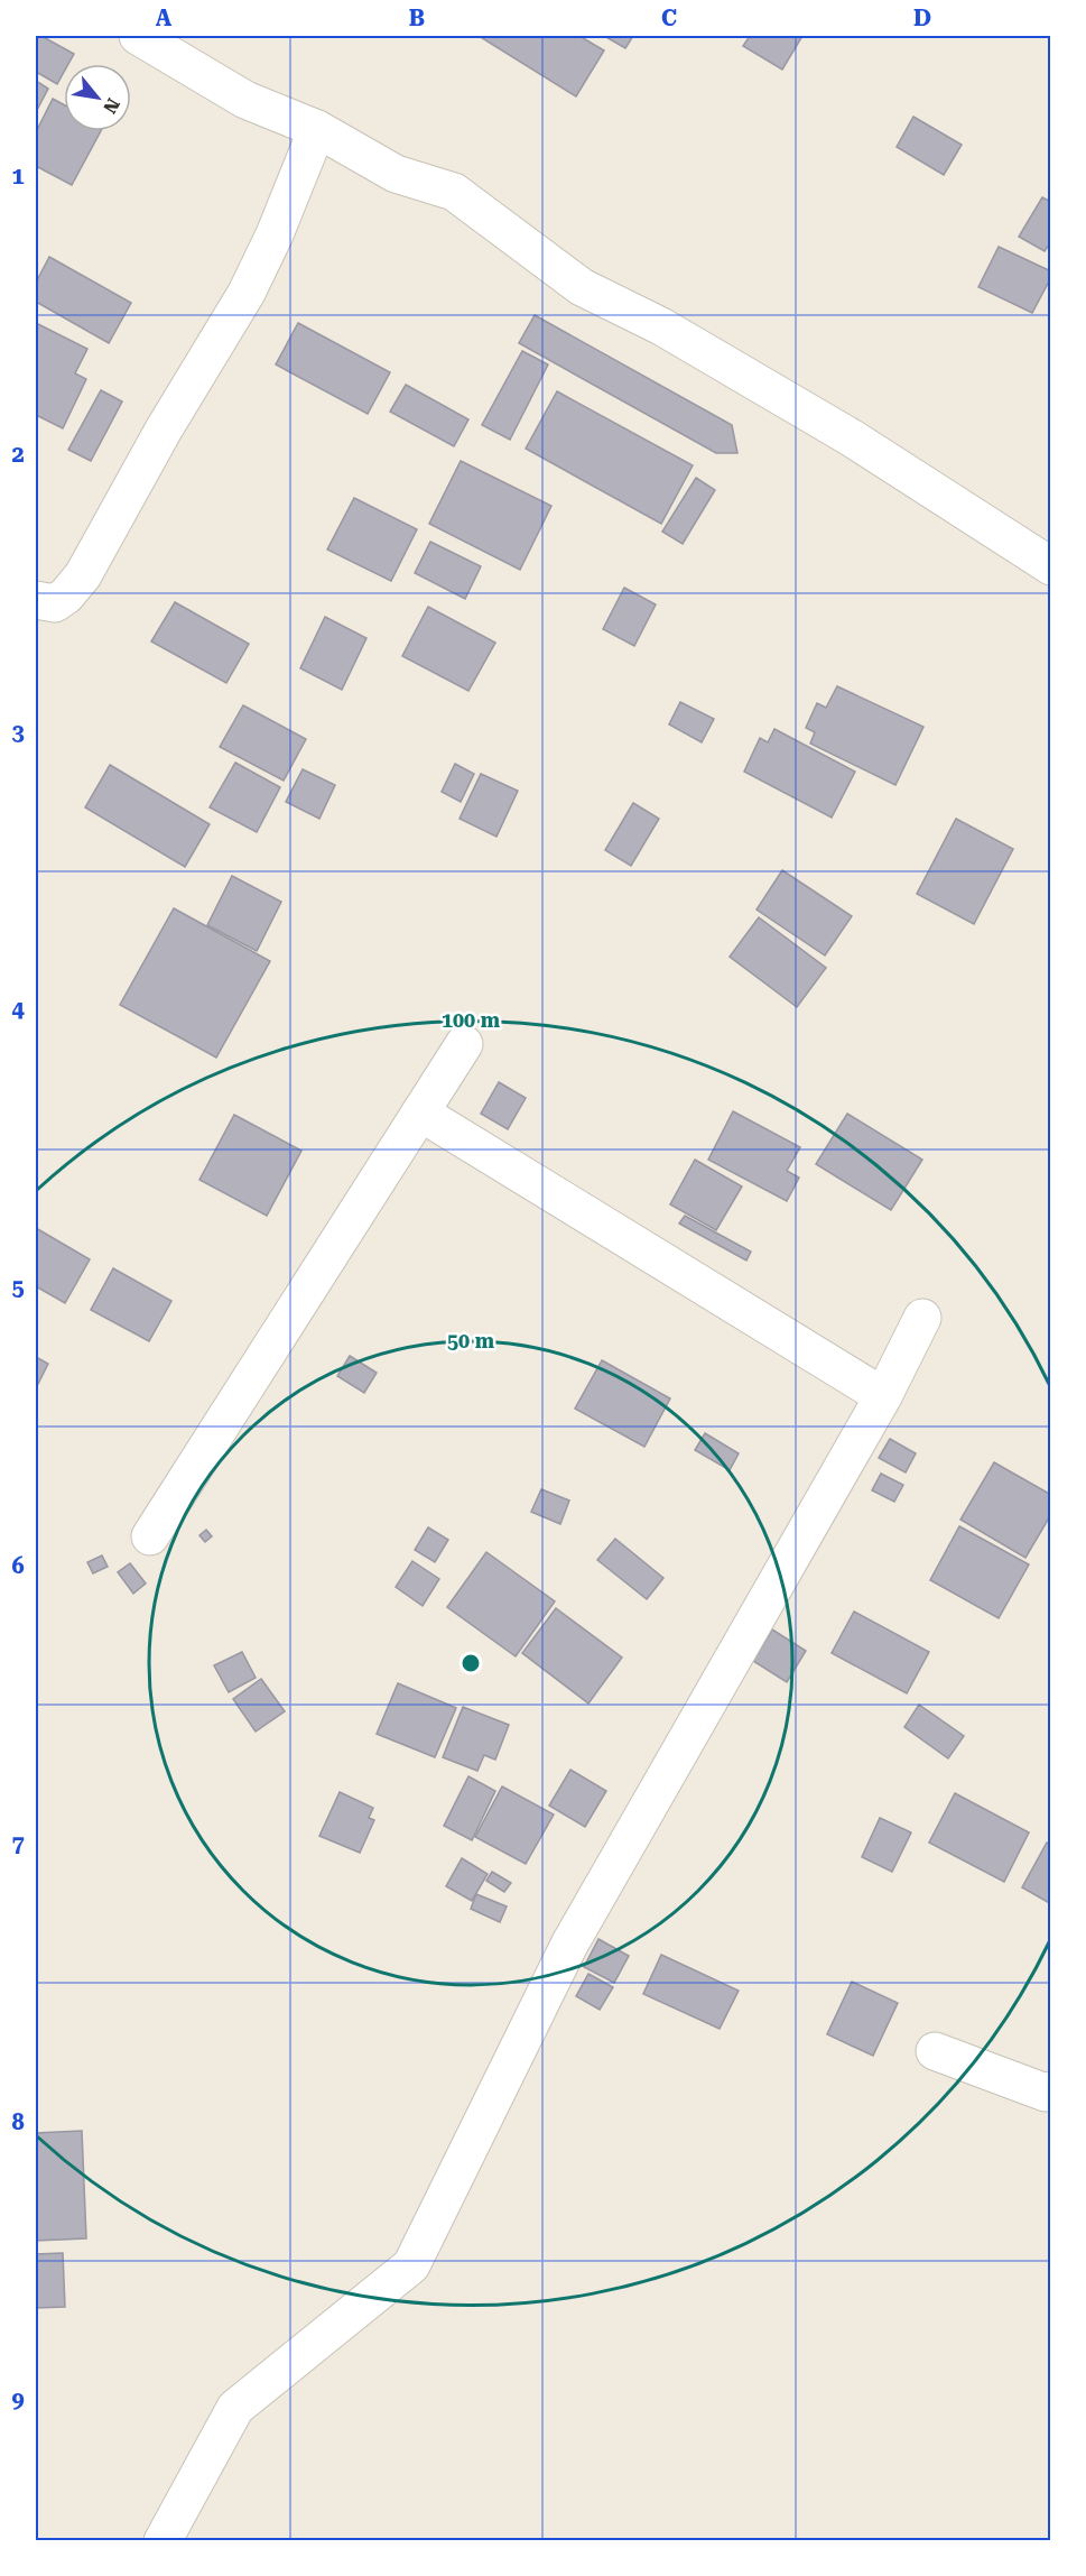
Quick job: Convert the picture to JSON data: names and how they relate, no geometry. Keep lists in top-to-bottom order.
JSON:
{
  "north": "bottom right",
  "grid": {
    "columns": [
      "A",
      "B",
      "C",
      "D"
    ],
    "rows": [
      "1",
      "2",
      "3",
      "4",
      "5",
      "6",
      "7",
      "8",
      "9"
    ]
  },
  "rings": ["100 m", "50 m"]
}
